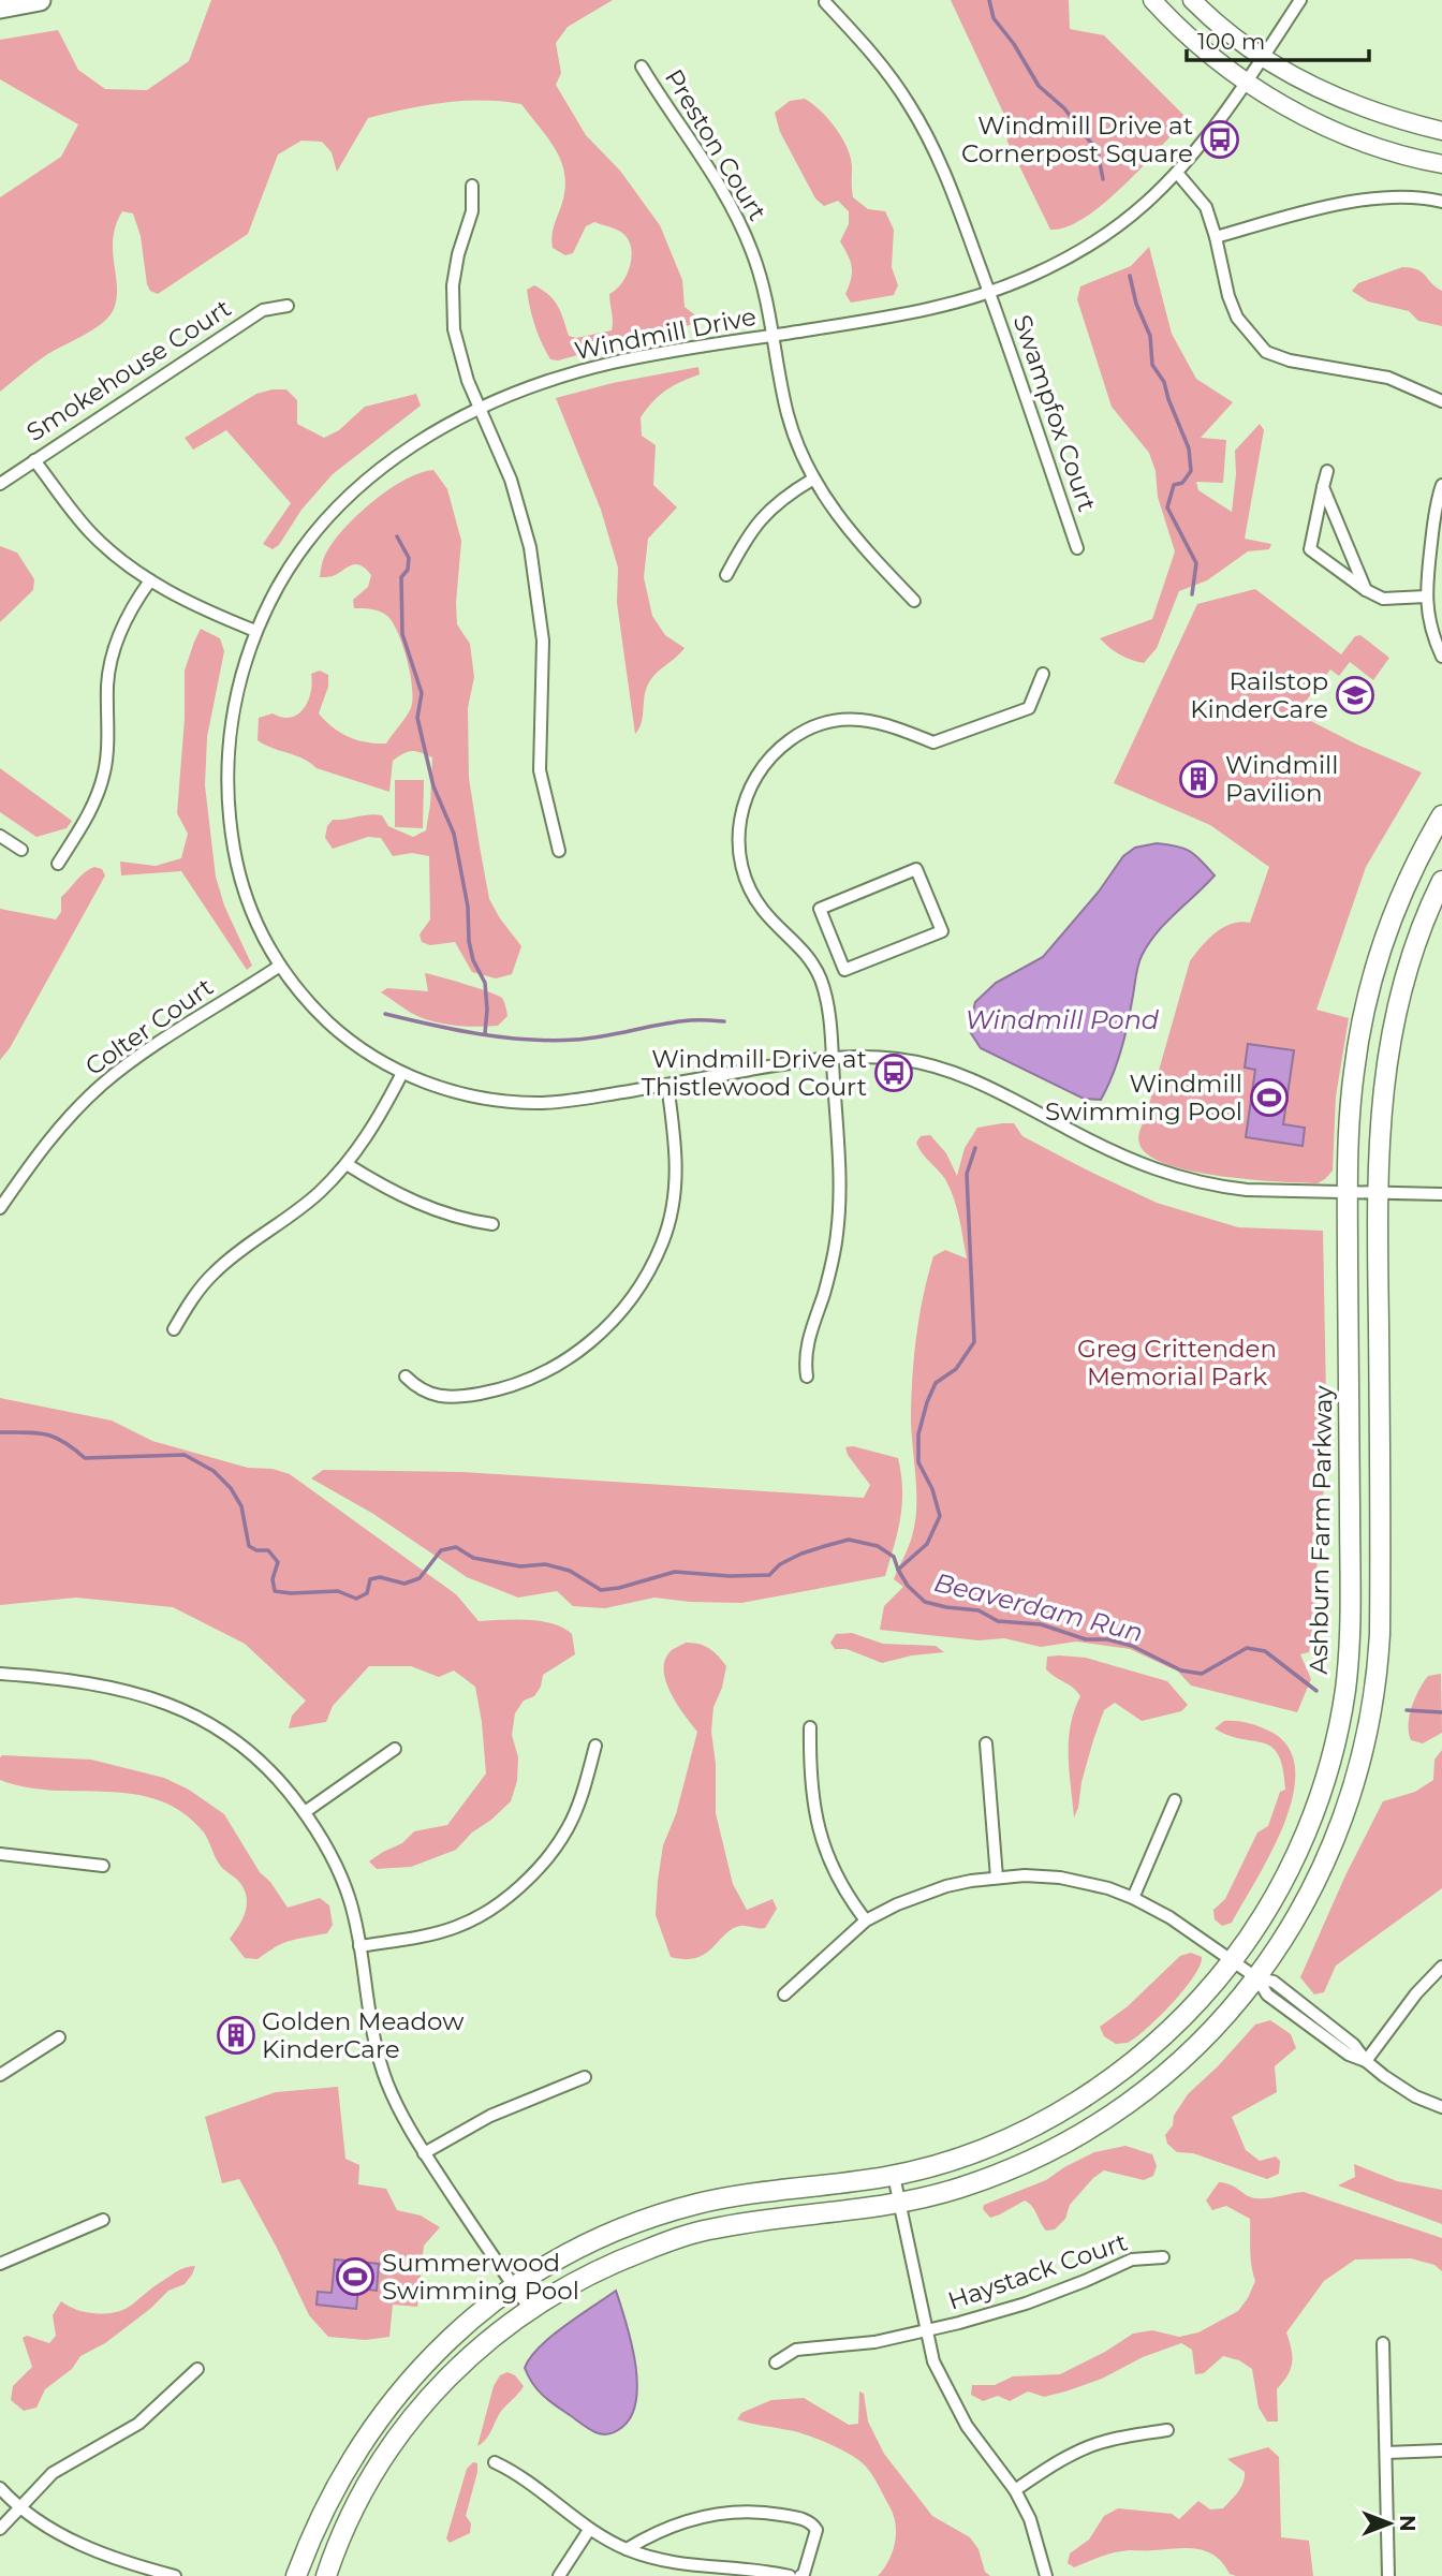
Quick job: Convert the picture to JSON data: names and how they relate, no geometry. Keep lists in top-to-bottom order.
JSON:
{
  "streets": {
    "main road": ["Ashburn Farm Parkway"],
    "street": [
      "Preston Court",
      "Windmill Drive",
      "Smokehouse Court",
      "Swampfox Court",
      "Colter Court",
      "Haystack Court"
    ]
  },
  "crossings": [
    ["Preston Court", "Windmill Drive"],
    ["Windmill Drive", "Swampfox Court"],
    ["Windmill Drive", "Colter Court"],
    ["Windmill Drive", "Ashburn Farm Parkway"]
  ],
  "water": ["Windmill Pond", "Beaverdam Run"],
  "parks": ["Greg Crittenden Memorial Park"],
  "places": {
    "bus stop": ["Windmill Drive at Cornerpost Square", "Windmill Drive at Thistlewood Court"],
    "school or university": ["Railstop KinderCare"],
    "building": ["Windmill Pavilion", "Golden Meadow KinderCare"],
    "sports": ["Windmill Swimming Pool", "Summerwood Swimming Pool"]
  },
  "scale_bar": "100 m",
  "north": "right"
}
